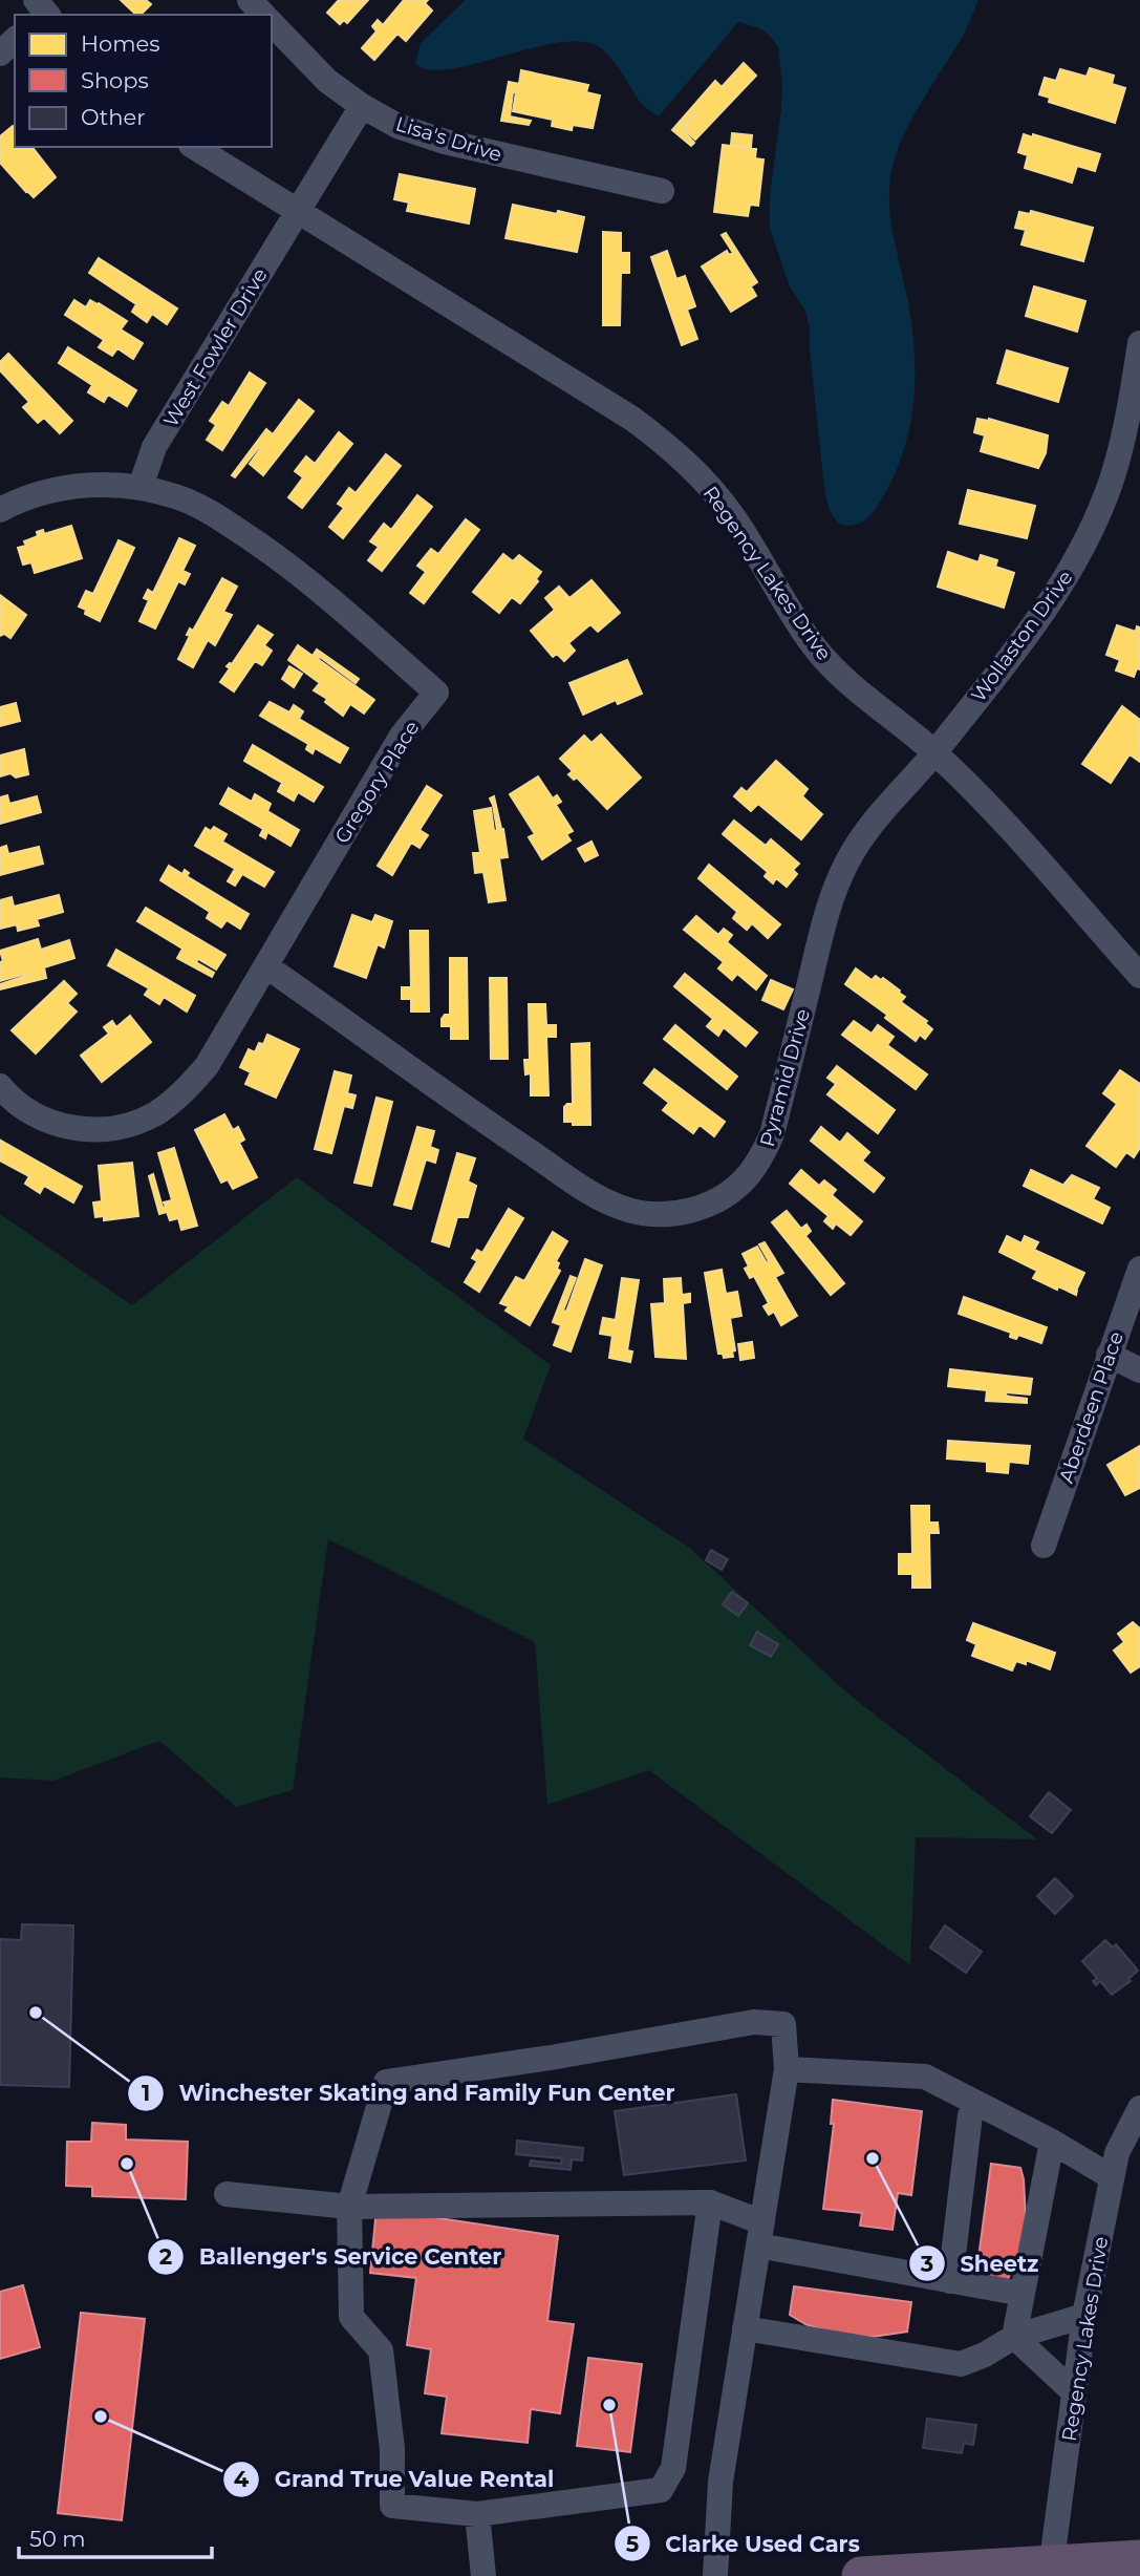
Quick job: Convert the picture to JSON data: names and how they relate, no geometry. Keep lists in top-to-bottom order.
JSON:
{
  "streets": {
    "street": [
      "Lisa's Drive",
      "West Fowler Drive",
      "Regency Lakes Drive",
      "Wollaston Drive",
      "Gregory Place",
      "Pyramid Drive",
      "Aberdeen Place"
    ]
  },
  "crossings": [
    ["Lisa's Drive", "West Fowler Drive"],
    ["West Fowler Drive", "Regency Lakes Drive"],
    ["West Fowler Drive", "Gregory Place"],
    ["Regency Lakes Drive", "Wollaston Drive"],
    ["Regency Lakes Drive", "Pyramid Drive"],
    ["Wollaston Drive", "Pyramid Drive"],
    ["Gregory Place", "Pyramid Drive"]
  ],
  "places": [
    "Winchester Skating and Family Fun Center",
    "Sheetz",
    "Ballenger's Service Center",
    "Clarke Used Cars",
    "Grand True Value Rental"
  ],
  "legend": ["Homes", "Shops", "Other"],
  "scale_bar": "50 m"
}
